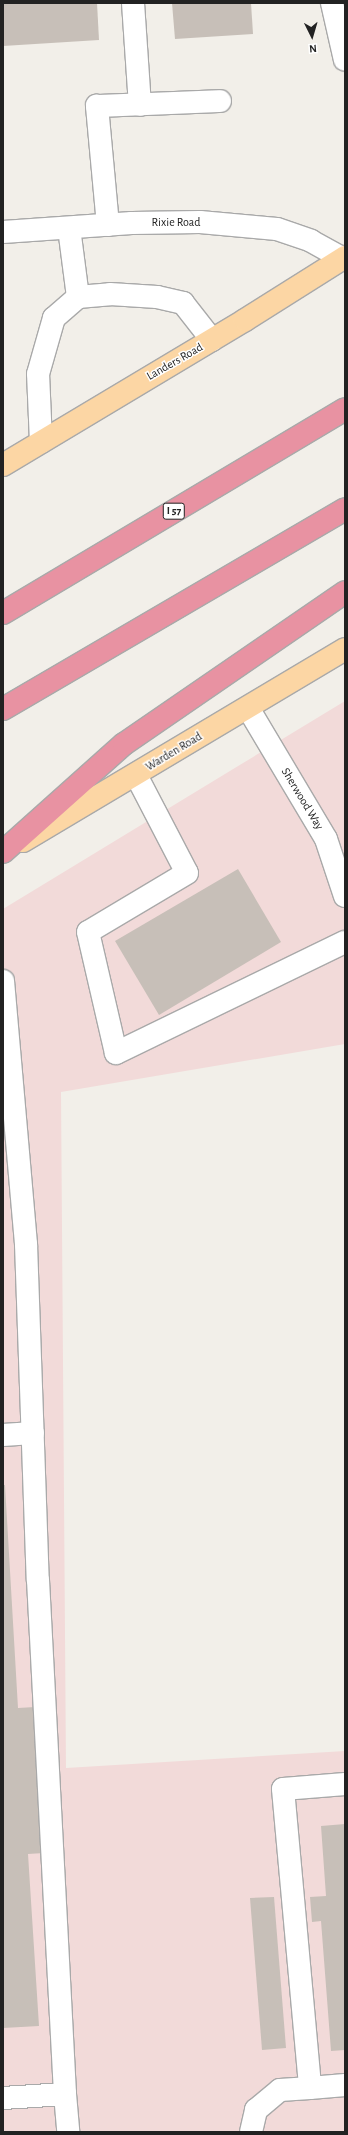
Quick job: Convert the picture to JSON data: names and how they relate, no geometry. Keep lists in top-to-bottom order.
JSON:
{
  "streets": {
    "highway": ["I 57"],
    "main road": ["Landers Road", "Warden Road"],
    "street": ["Rixie Road", "Sherwood Way"]
  },
  "crossings": [
    ["Rixie Road", "Landers Road"],
    ["Warden Road", "Sherwood Way"]
  ],
  "north": "bottom"
}
